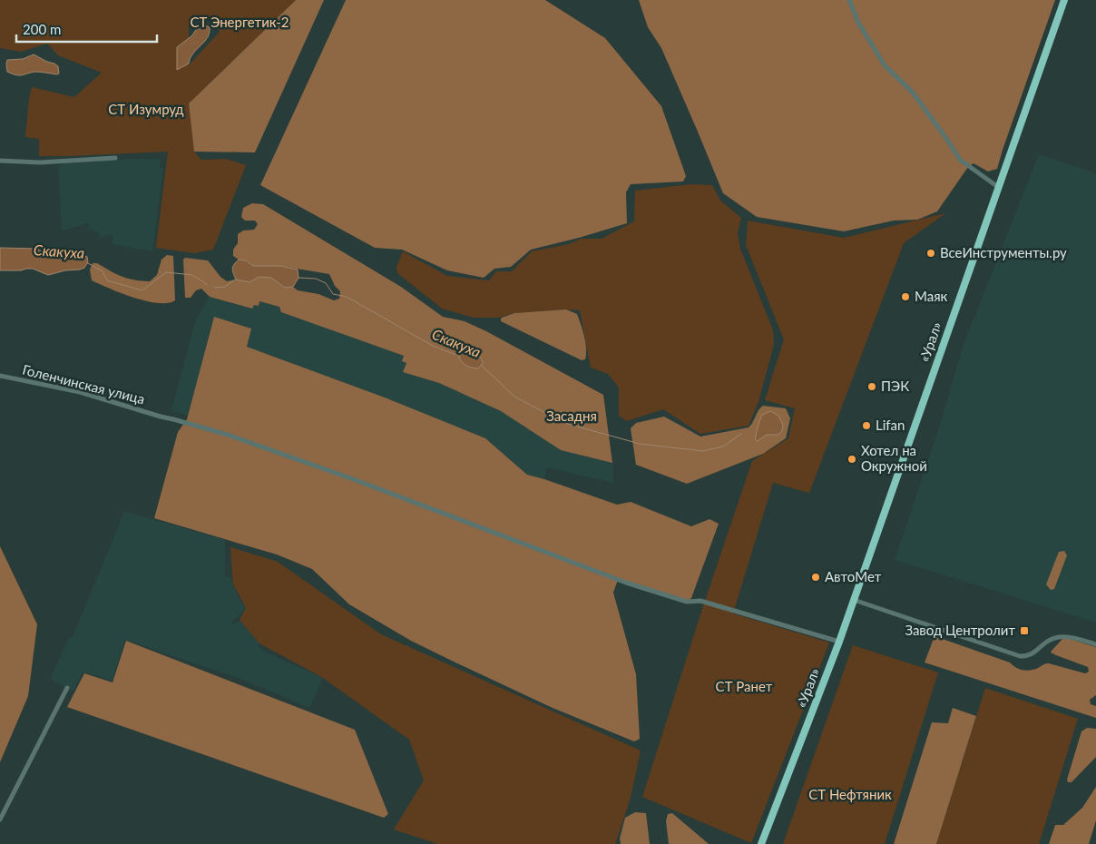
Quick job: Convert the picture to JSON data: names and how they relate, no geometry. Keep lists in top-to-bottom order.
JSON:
{
  "streets": {
    "highway": ["«Урал»"],
    "street": ["Голенчинская улица"]
  },
  "crossings": [
    ["«Урал»", "Голенчинская улица"]
  ],
  "water": ["Скакуха"],
  "parks": [
    "СТ Энергетик-2",
    "СТ Изумруд",
    "Засадня",
    "СТ Ранет",
    "СТ Нефтяник"
  ],
  "places": {
    "other": [
      "ВсеИнструменты.ру",
      "Маяк",
      "ПЭК",
      "Lifan",
      "Хотел на Окружной",
      "АвтоМет"
    ],
    "transit": ["Завод Центролит"]
  },
  "scale_bar": "200 m"
}
